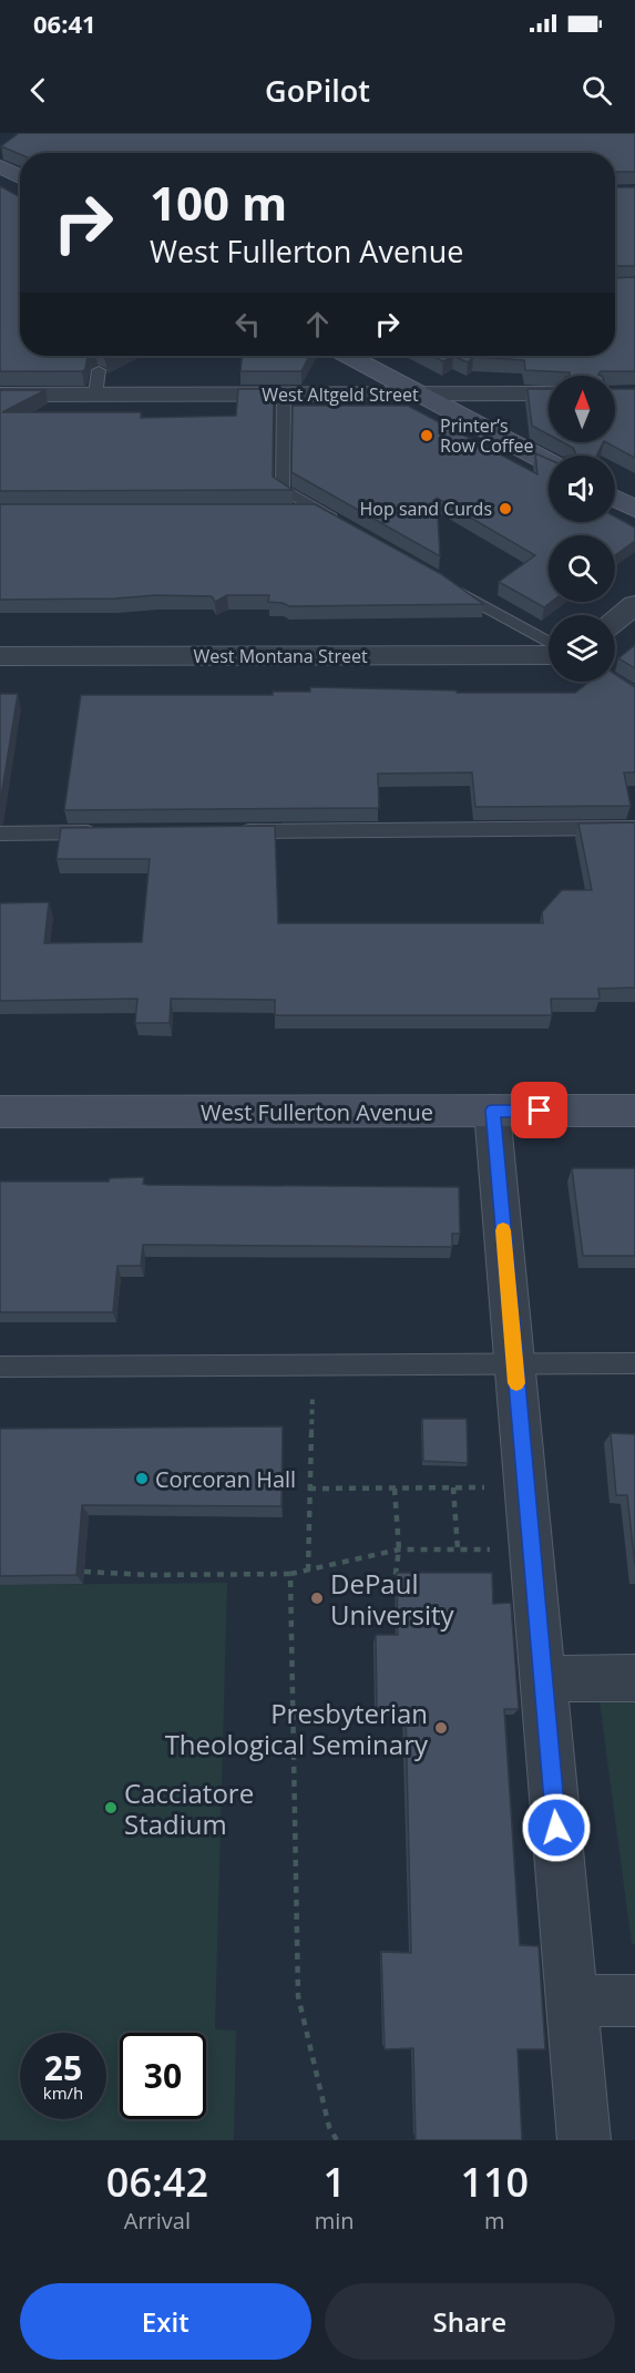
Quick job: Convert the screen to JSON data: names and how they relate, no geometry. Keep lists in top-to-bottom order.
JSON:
{
  "streets": {
    "main road": ["West Fullerton Avenue"],
    "street": ["West Altgeld Street", "West Montana Street"]
  },
  "places": [
    "Printer’s Row Coffee",
    "Hop sand Curds",
    "Corcoran Hall",
    "DePaul University",
    "Presbyterian Theological Seminary",
    "Cacciatore Stadium"
  ],
  "north": "top",
  "page": {
    "status": "06:41",
    "header": "GoPilot",
    "turn": ["100 m", "West Fullerton Avenue"],
    "speed": "25 km/h",
    "limit": "30",
    "eta": [
      "06:42",
      "Arrival",
      "1",
      "min",
      "110",
      "m"
    ],
    "buttons": ["Exit", "Share"]
  }
}
